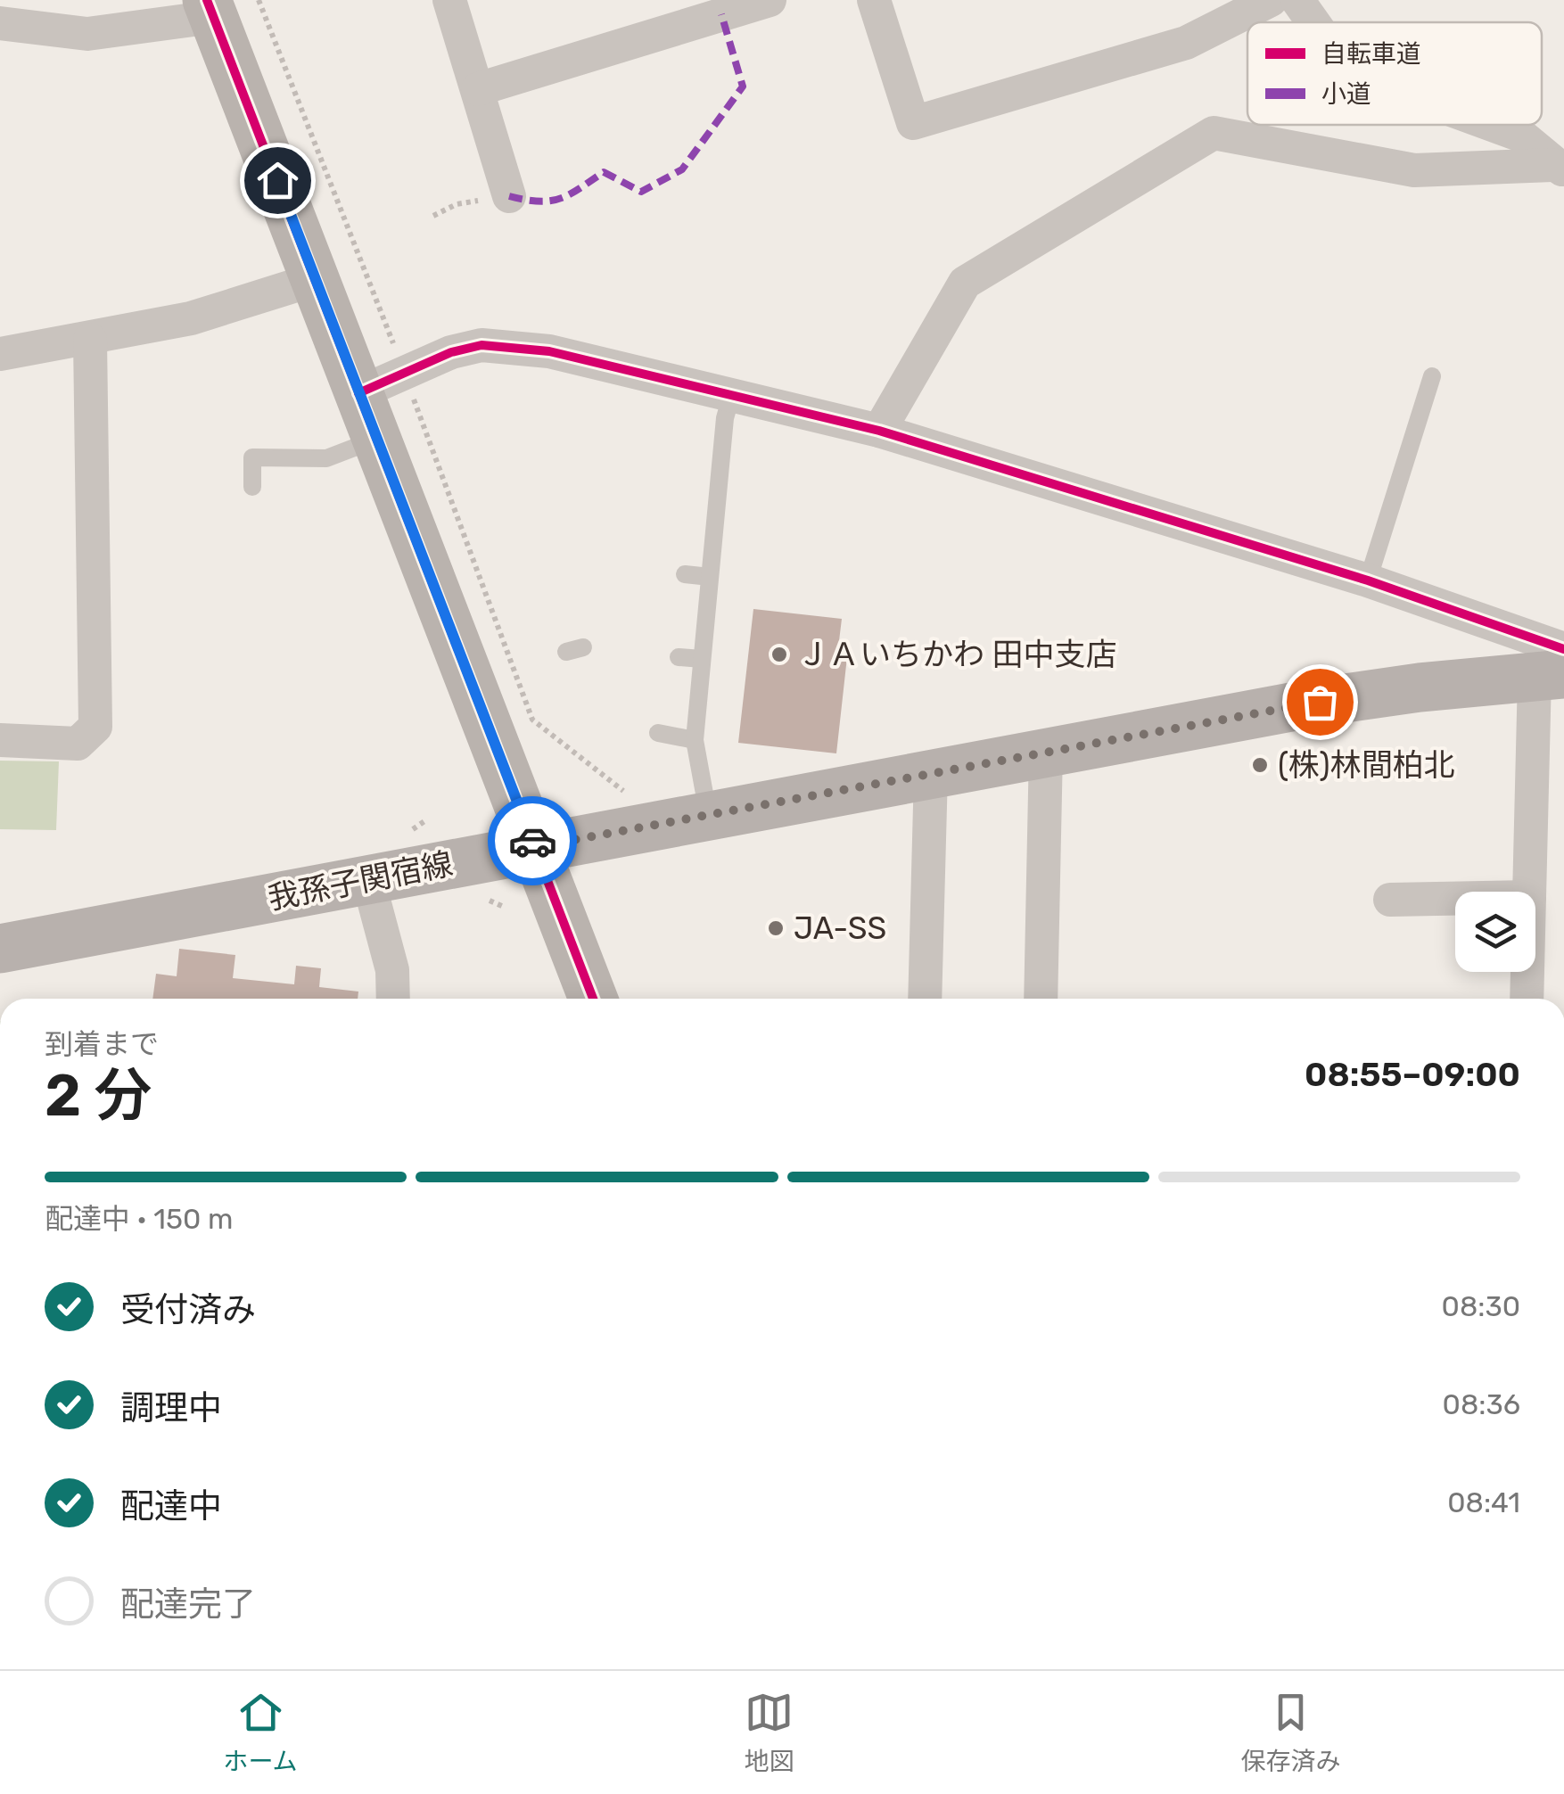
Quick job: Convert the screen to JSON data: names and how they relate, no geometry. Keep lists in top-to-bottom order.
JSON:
{
  "streets": {
    "main road": ["我孫子関宿線"]
  },
  "places": ["ＪＡいちかわ 田中支店", "(株)林間柏北", "JA-SS"],
  "legend": ["自転車道", "小道"],
  "page": {
    "heading": ["2 分", "到着まで", "08:55–09:00"],
    "bar": "配達中 · 150 m",
    "list": [
      ["受付済み", "08:30"],
      ["調理中", "08:36"],
      ["配達中", "08:41"],
      "配達完了"
    ],
    "tabs": ["ホーム", "地図", "保存済み"]
  }
}
